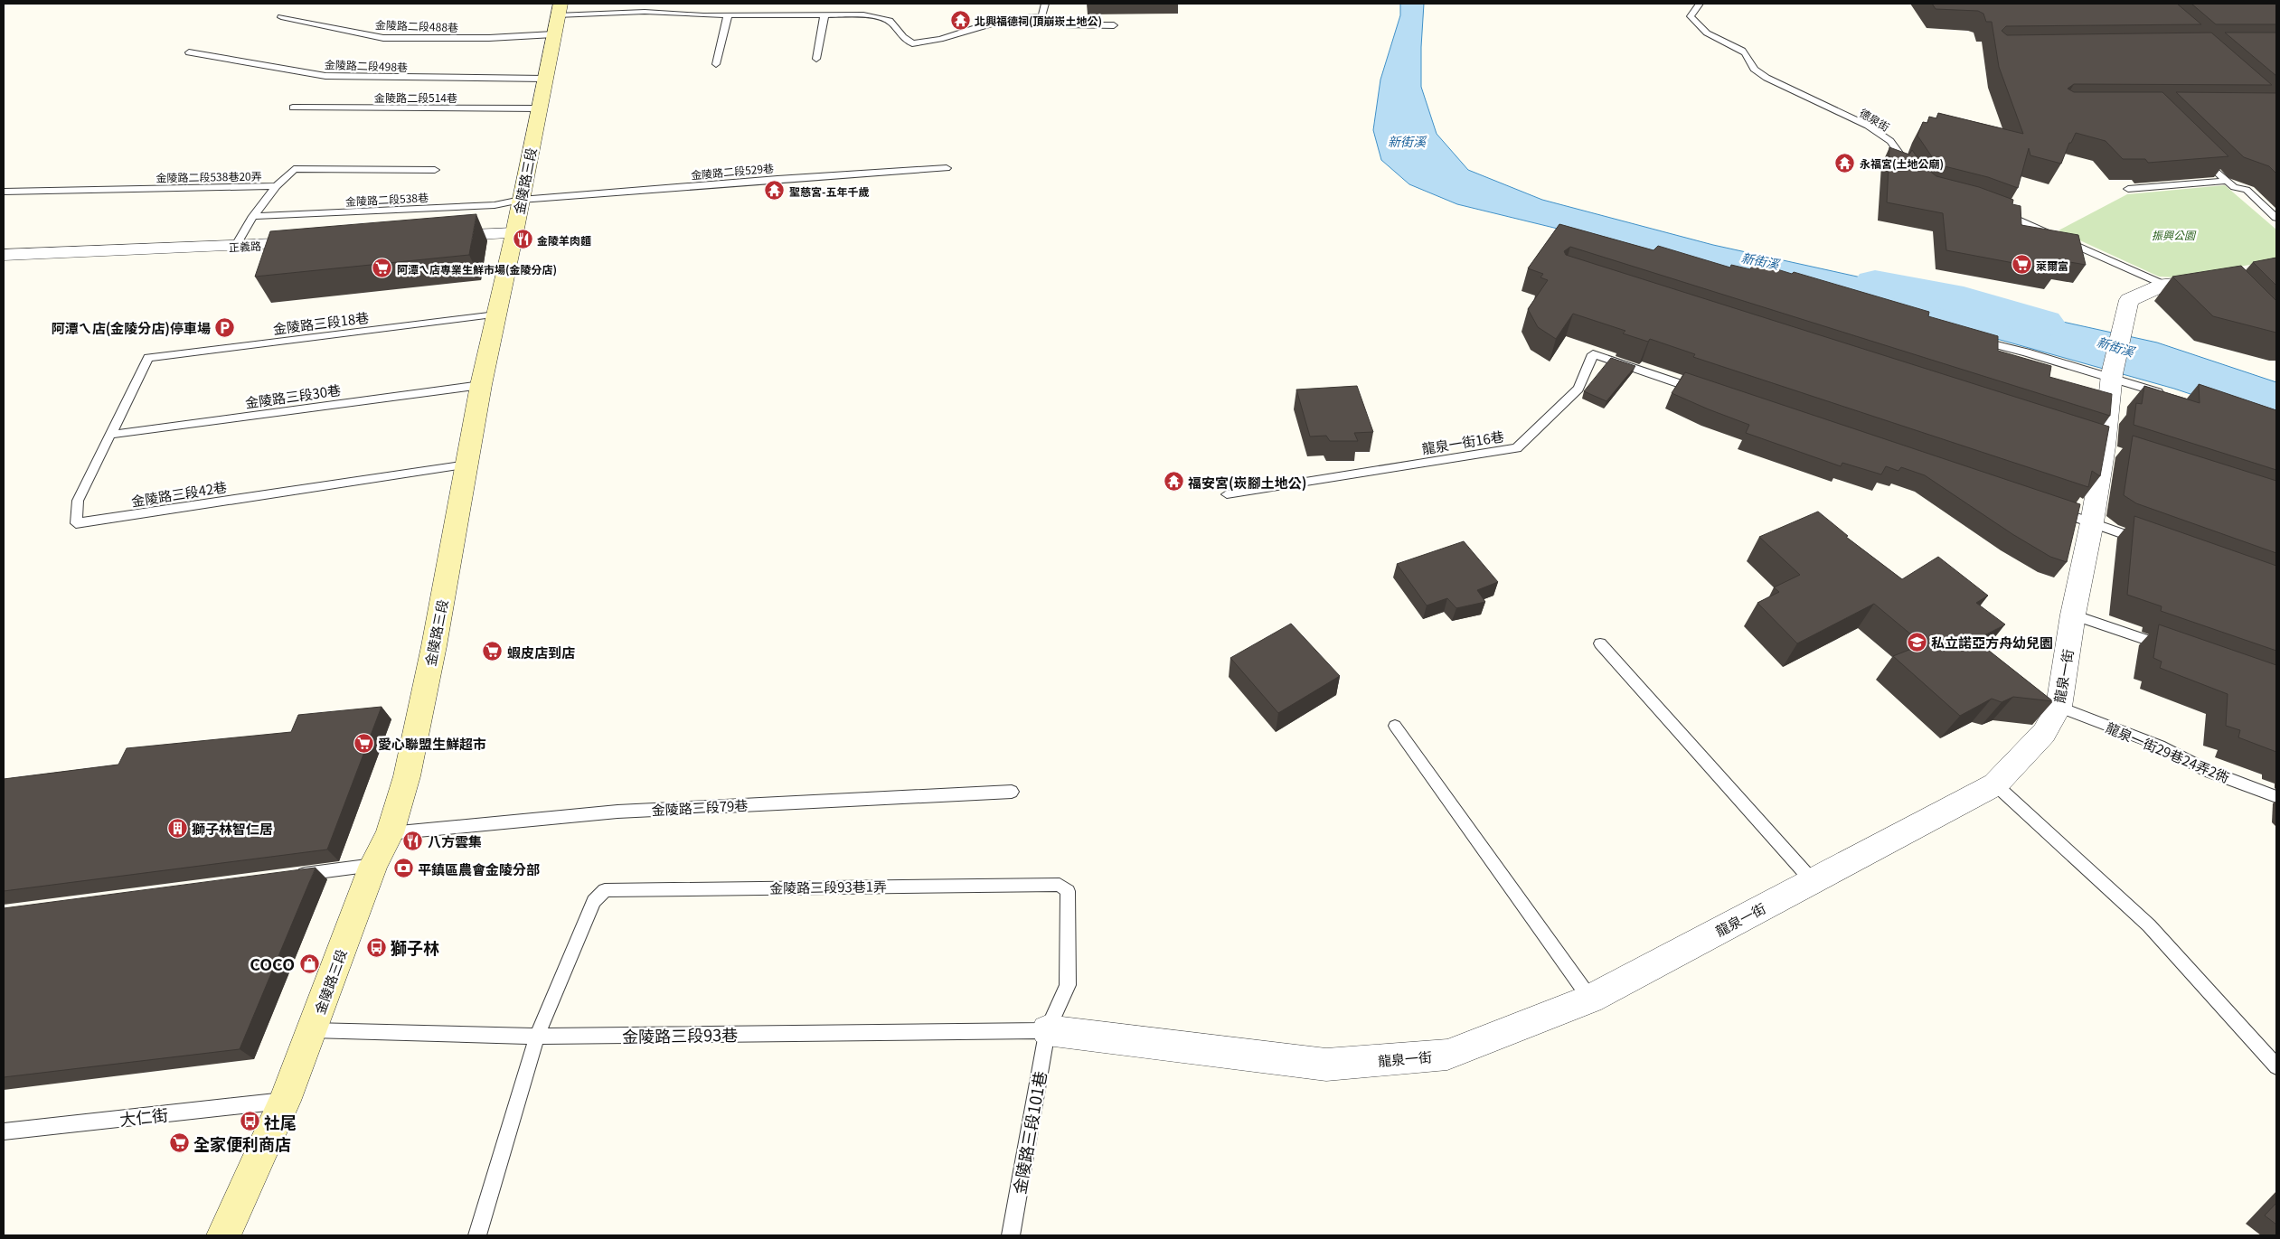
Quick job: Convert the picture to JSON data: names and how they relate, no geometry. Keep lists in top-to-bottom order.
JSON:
{
  "streets": {
    "main road": ["金陵路三段"],
    "street": ["正義路", "龍泉一街"],
    "lane": [
      "金陵路二段488巷",
      "金陵路二段498巷",
      "金陵路二段514巷",
      "德泉街",
      "金陵路二段529巷",
      "金陵路二段538巷20弄",
      "金陵路二段538巷",
      "金陵路三段18巷",
      "金陵路三段30巷",
      "龍泉一街16巷",
      "金陵路三段42巷",
      "龍泉一街29巷24弄2衖",
      "金陵路三段79巷",
      "金陵路三段93巷1弄",
      "金陵路三段93巷",
      "大仁街",
      "金陵路三段101巷"
    ]
  },
  "crossings": [
    ["金陵路二段488巷", "金陵路三段"],
    ["金陵路二段498巷", "金陵路三段"],
    ["金陵路二段514巷", "金陵路三段"],
    ["金陵路二段529巷", "金陵路三段"],
    ["金陵路二段529巷", "金陵路二段538巷"],
    ["金陵路三段", "金陵路二段538巷"],
    ["金陵路三段", "金陵路三段18巷"],
    ["金陵路三段", "金陵路三段30巷"],
    ["金陵路三段", "金陵路三段42巷"],
    ["金陵路三段", "金陵路三段79巷"],
    ["金陵路三段", "金陵路三段93巷"],
    ["金陵路三段", "大仁街"],
    ["金陵路三段18巷", "金陵路三段42巷"],
    ["金陵路三段30巷", "金陵路三段42巷"],
    ["龍泉一街", "龍泉一街29巷24弄2衖"],
    ["龍泉一街", "金陵路三段93巷1弄"],
    ["龍泉一街", "金陵路三段93巷"],
    ["龍泉一街", "金陵路三段101巷"],
    ["金陵路三段93巷1弄", "金陵路三段93巷"],
    ["金陵路三段93巷1弄", "金陵路三段101巷"],
    ["金陵路三段93巷", "金陵路三段101巷"]
  ],
  "water": ["新街溪"],
  "parks": ["振興公園"],
  "places": {
    "temple": [
      "北興福德祠(頂崩崁土地公)",
      "永福宮(土地公廟)",
      "聖慈宮-五年千歲",
      "福安宮(崁腳土地公)"
    ],
    "restaurant": ["金陵羊肉麵", "八方雲集"],
    "supermarket": [
      "萊爾富",
      "阿潭ㄟ店專業生鮮市場(金陵分店)",
      "蝦皮店到店",
      "愛心聯盟生鮮超市",
      "全家便利商店"
    ],
    "parking": ["阿潭ㄟ店(金陵分店)停車場"],
    "school or university": ["私立諾亞方舟幼兒園"],
    "building": ["獅子林智仁居"],
    "bank": ["平鎮區農會金陵分部"],
    "bus stop": ["獅子林", "社尾"],
    "shop": ["COCO"]
  }
}
